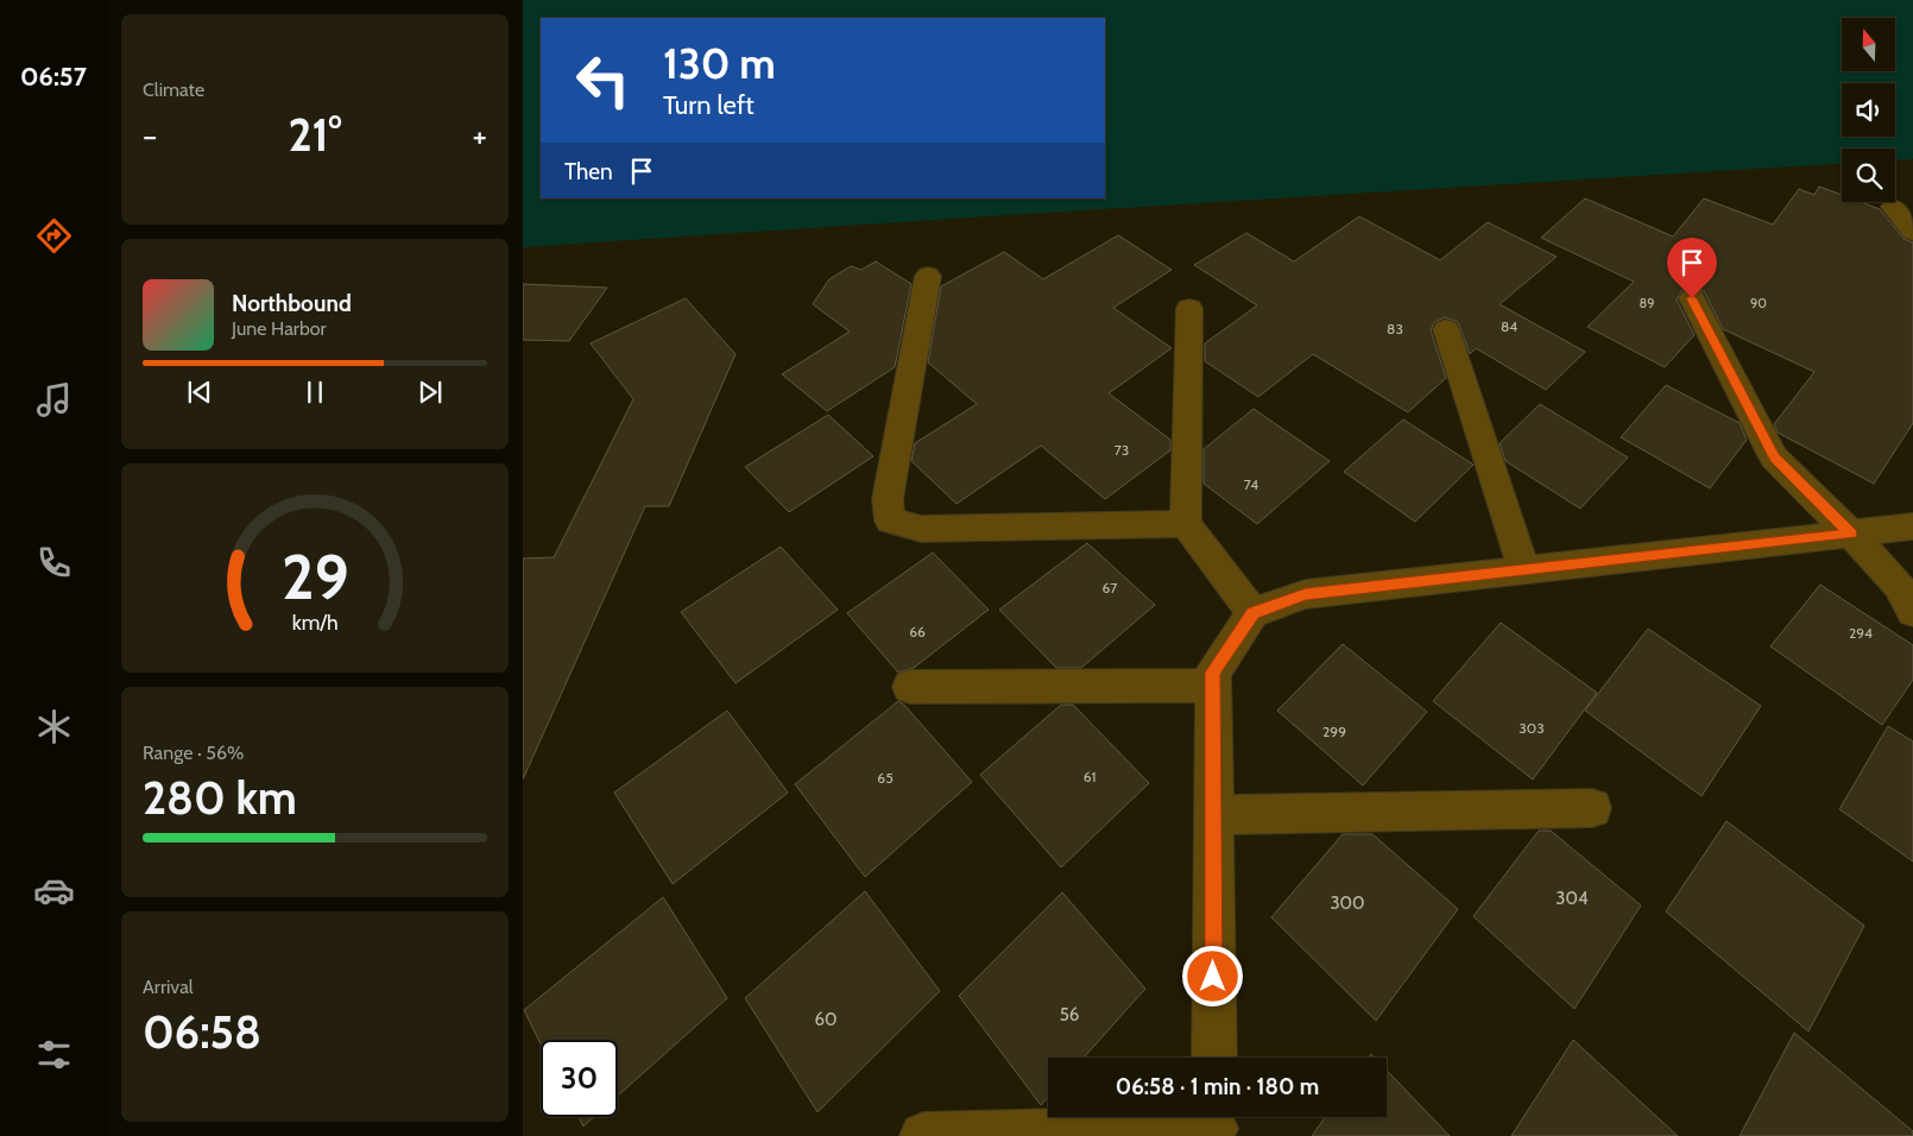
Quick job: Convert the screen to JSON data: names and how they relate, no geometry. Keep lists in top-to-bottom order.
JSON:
{
  "house_numbers": [
    "89",
    "90",
    "84",
    "83",
    "73",
    "74",
    "67",
    "66",
    "294",
    "303",
    "299",
    "61",
    "65",
    "304",
    "300",
    "56",
    "60"
  ],
  "north": "top",
  "page": {
    "tabs": "06:57",
    "tile": [
      "Climate",
      ["Range · 56%", "280 km"],
      ["Arrival", "06:58"]
    ],
    "turn": ["130 m", "Turn left"],
    "heat": ["−", "21°", "+"],
    "then": "Then",
    "song": ["Northbound", "June Harbor"],
    "limit": "30",
    "trip": "06:58 · 1 min · 180 m",
    "gauge": ["29", "km/h"]
  }
}
